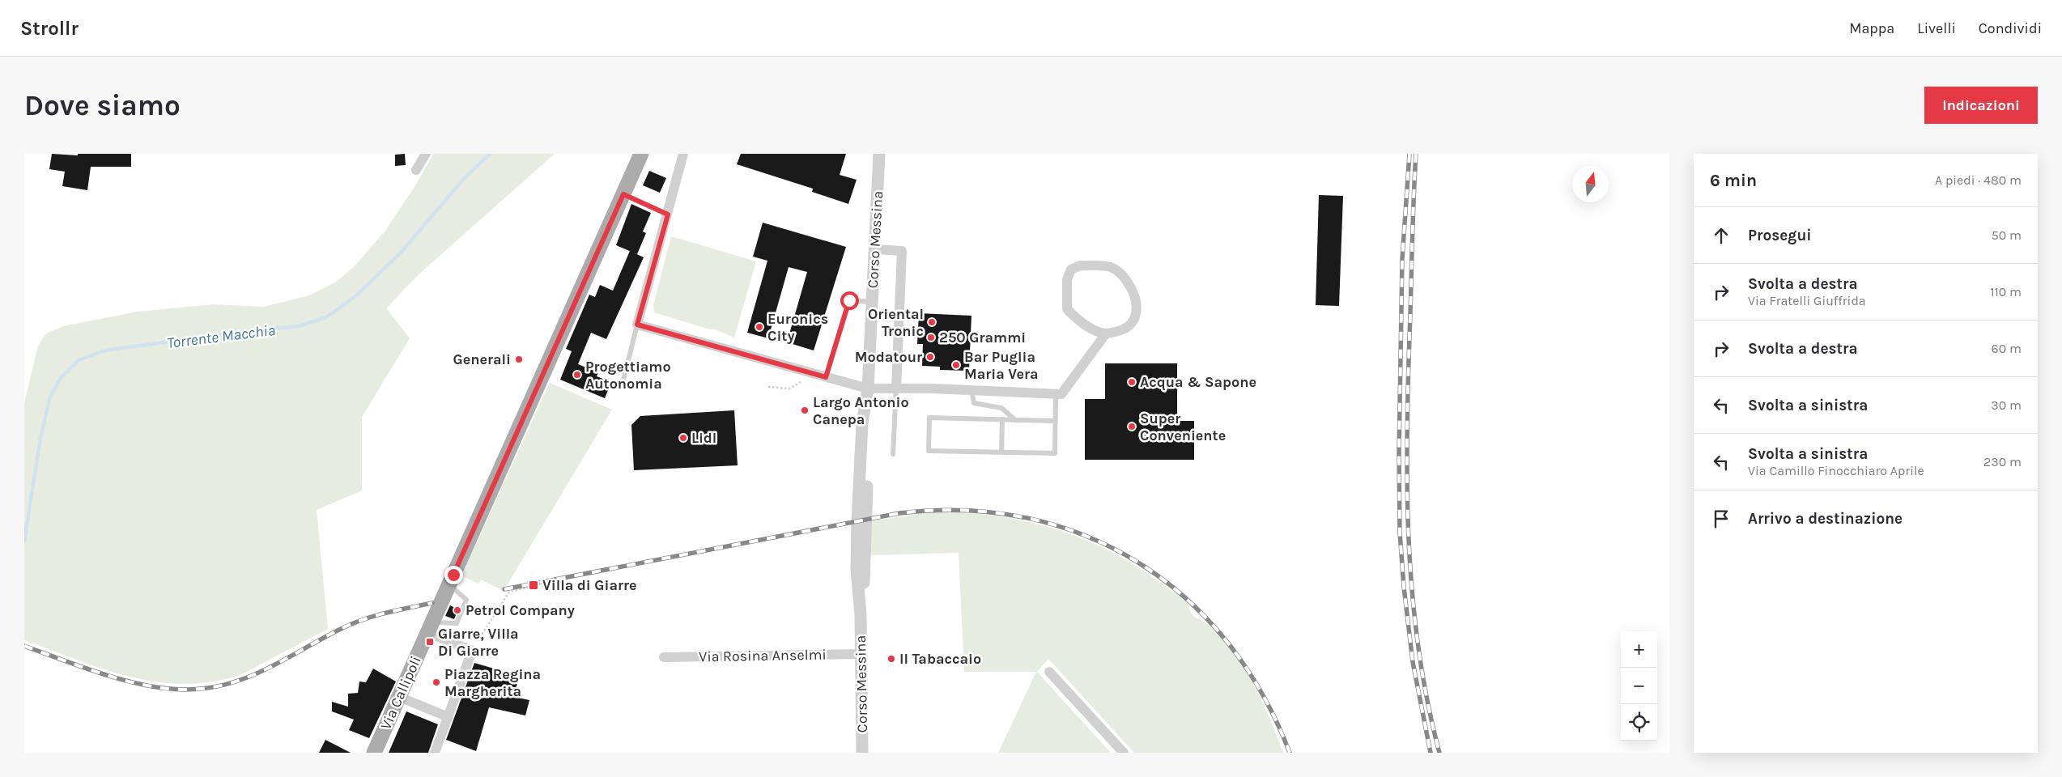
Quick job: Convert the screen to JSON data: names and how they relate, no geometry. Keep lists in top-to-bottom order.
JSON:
{
  "streets": {
    "main road": ["Via Callipoli"],
    "street": ["Corso Messina", "Via Rosina Anselmi"]
  },
  "crossings": [
    ["Corso Messina", "Via Rosina Anselmi"]
  ],
  "water": ["Torrente Macchia"],
  "places": {
    "other": [
      "Oriental Tronic",
      "Euronics City",
      "250 Grammi",
      "Modatour",
      "Generali",
      "Bar Puglia Maria Vera",
      "Progettiamo Autonomia",
      "Acqua & Sapone",
      "Largo Antonio Canepa",
      "Super Conveniente",
      "Lidl",
      "Petrol Company",
      "Il Tabaccaio",
      "Piazza Regina Margherita"
    ],
    "transit": ["Villa di Giarre", "Giarre, Villa Di Giarre"]
  },
  "north": "top",
  "page": {
    "header": "Strollr",
    "nav": ["Mappa", "Livelli", "Condividi"],
    "buttons": "Indicazioni",
    "title": "Dove siamo",
    "heading": ["6 min", "A piedi · 480 m"],
    "list": [
      ["Prosegui", "50 m"],
      ["Svolta a destra", "Via Fratelli Giuffrida", "110 m"],
      ["Svolta a destra", "60 m"],
      ["Svolta a sinistra", "30 m"],
      ["Svolta a sinistra", "Via Camillo Finocchiaro Aprile", "230 m"],
      "Arrivo a destinazione"
    ],
    "map_buttons": ["+", "−"]
  }
}
